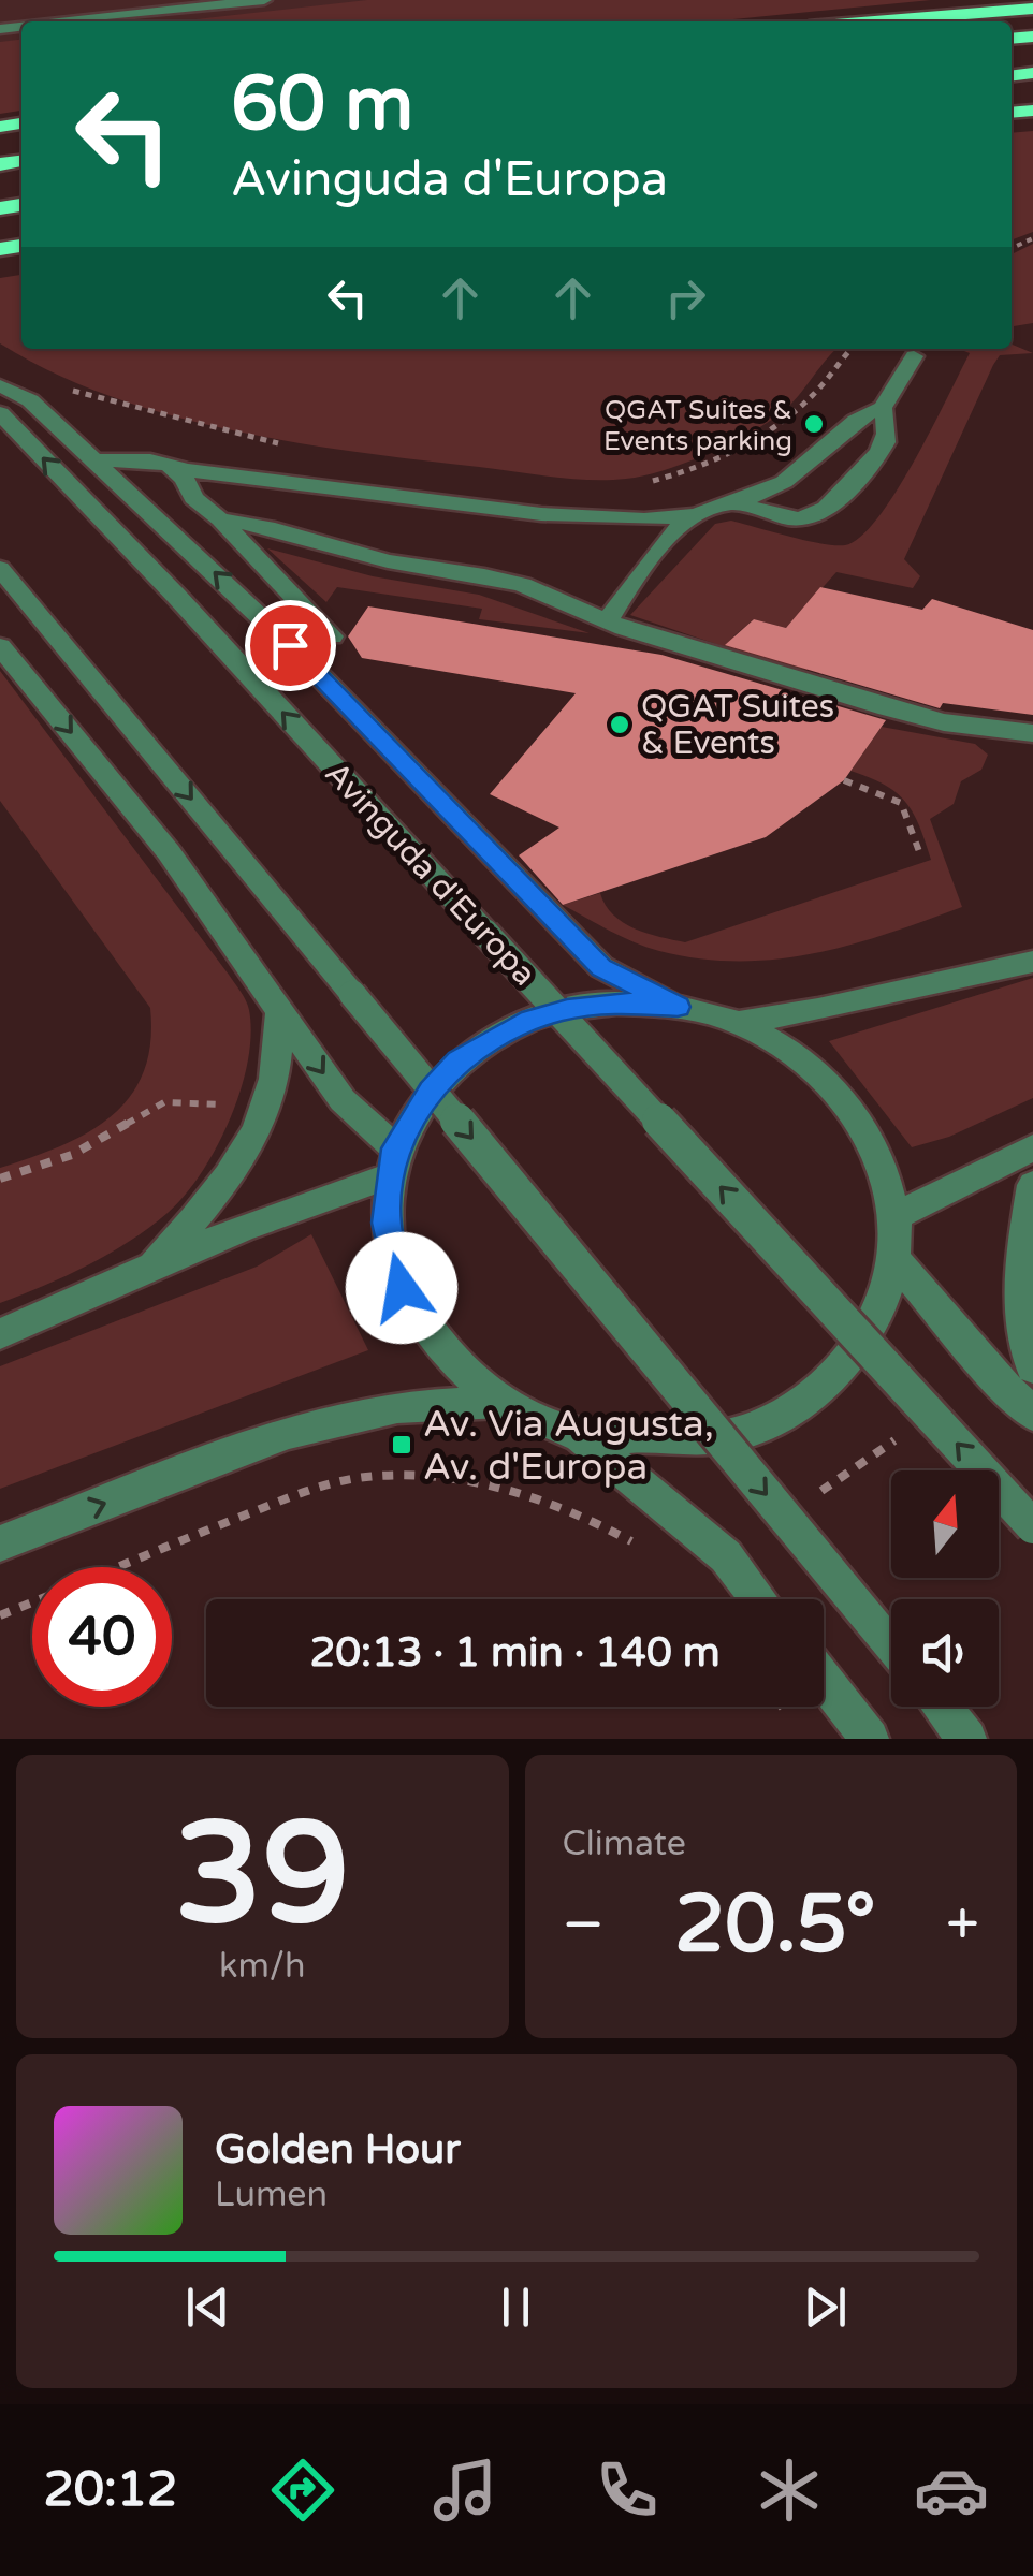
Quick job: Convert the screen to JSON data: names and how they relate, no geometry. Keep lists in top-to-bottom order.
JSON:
{
  "streets": {
    "street": ["Avinguda d'Europa"]
  },
  "places": {
    "other": ["QGAT Suites & Events parking", "QGAT Suites & Events"],
    "transit": ["Av. Via Augusta, Av. d'Europa"]
  },
  "north": "top",
  "page": {
    "turn": ["60 m", "Avinguda d'Europa"],
    "limit": "40",
    "trip": "20:13 · 1 min · 140 m",
    "tile": [
      ["39", "km/h"],
      "Climate"
    ],
    "heat": ["−", "20.5°", "+"],
    "song": ["Golden Hour", "Lumen"],
    "tabs": "20:12"
  }
}
